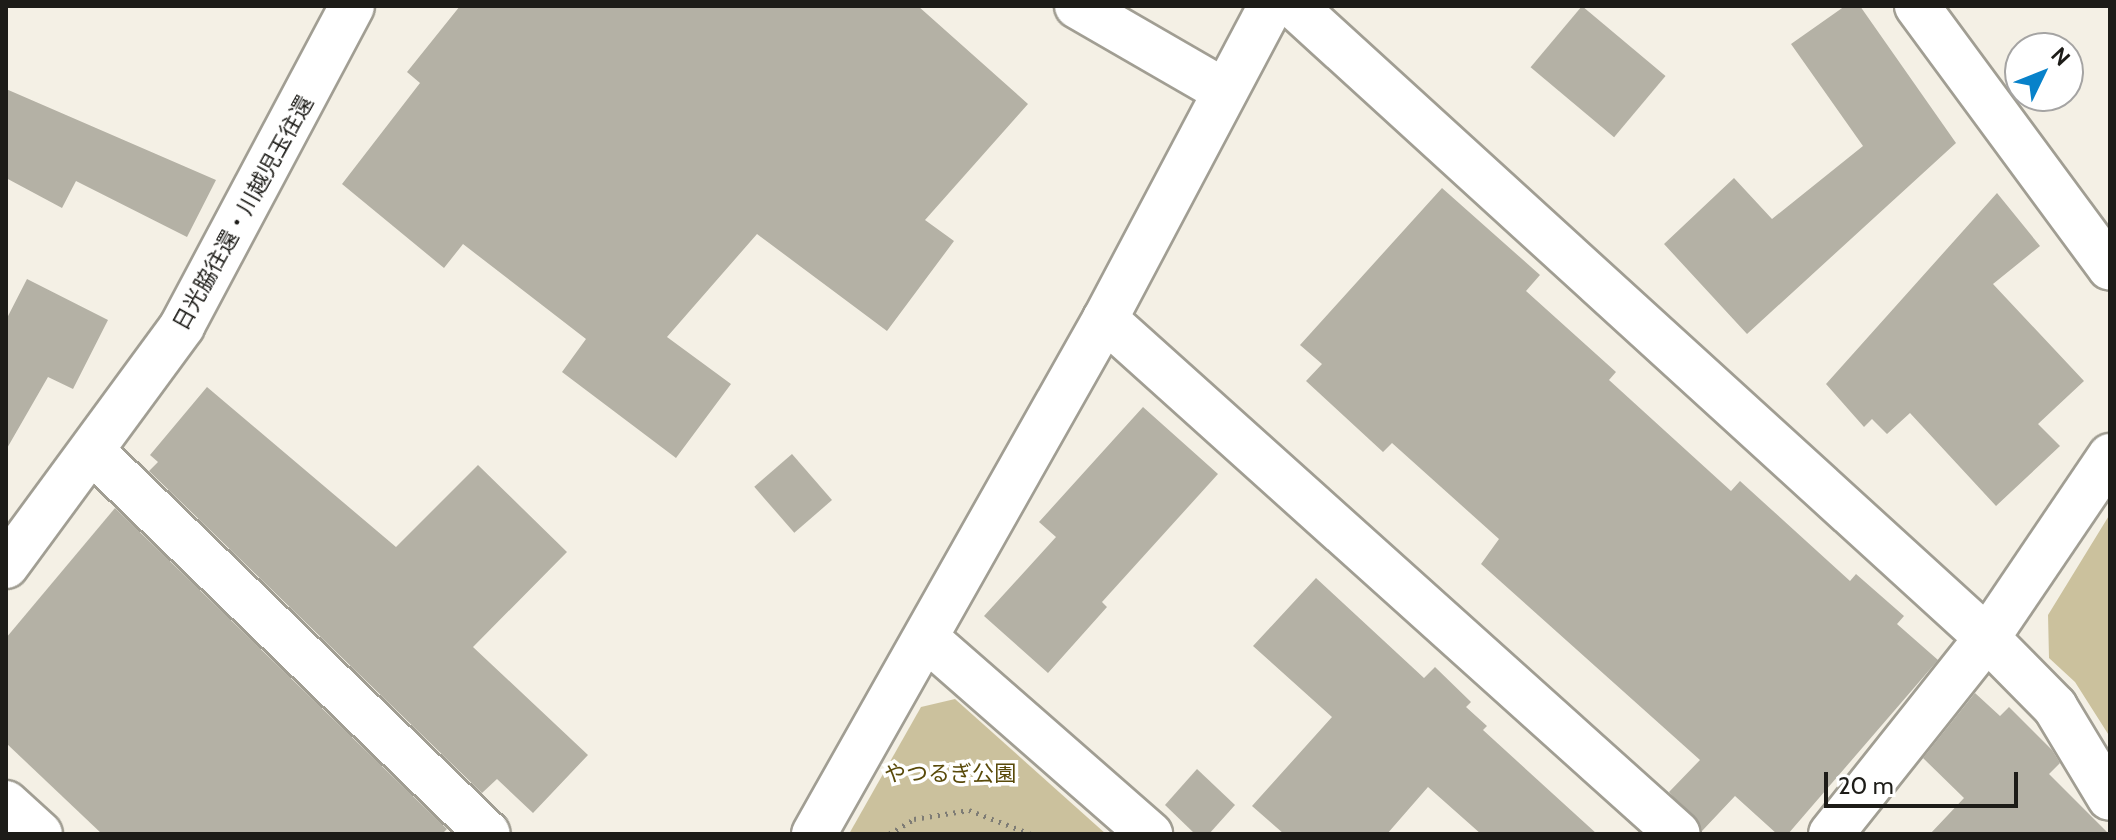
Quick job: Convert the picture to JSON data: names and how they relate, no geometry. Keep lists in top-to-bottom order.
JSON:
{
  "streets": {
    "street": ["日光脇往還・川越児玉往還"]
  },
  "parks": ["やつるぎ公園"],
  "scale_bar": "20 m",
  "north": "top right"
}
